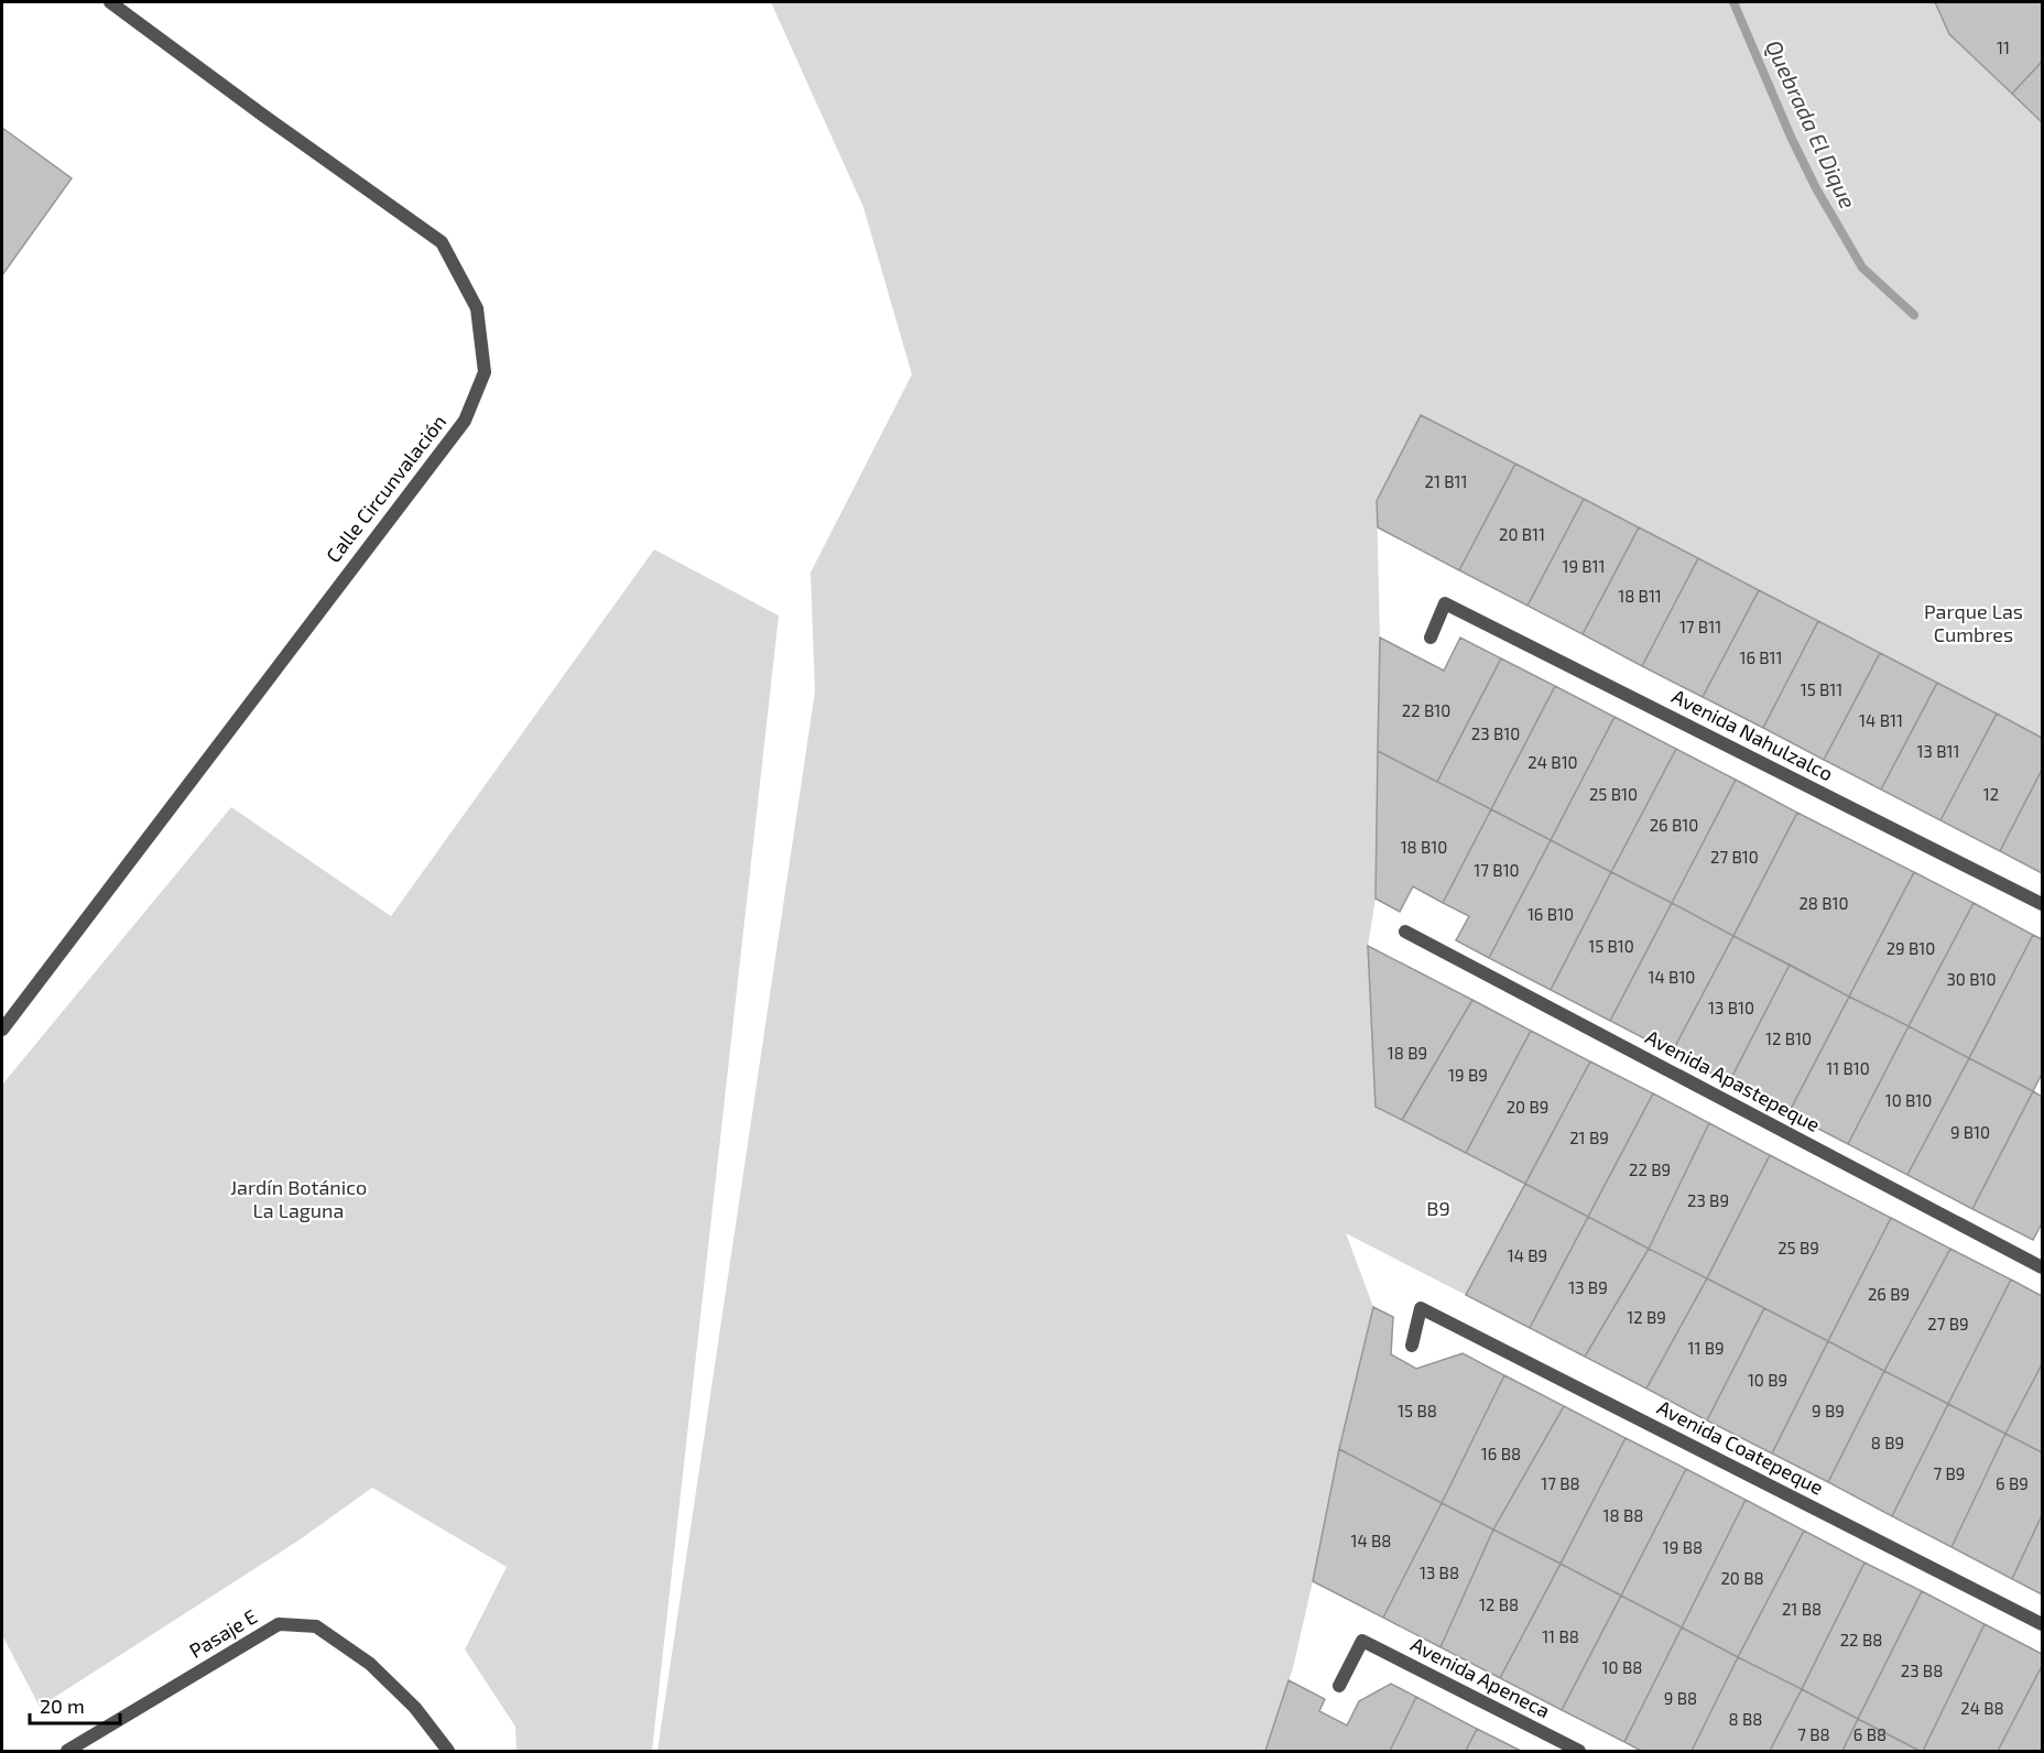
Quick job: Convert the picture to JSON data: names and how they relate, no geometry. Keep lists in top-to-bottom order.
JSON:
{
  "streets": {
    "street": [
      "Calle Circunvalación",
      "Avenida Nahulzalco",
      "Avenida Apastepeque",
      "Avenida Coatepeque",
      "Pasaje E",
      "Avenida Apeneca"
    ]
  },
  "water": ["Quebrada El Dique"],
  "parks": ["Parque Las Cumbres", "Jardín Botánico La Laguna", "B9"],
  "house_numbers": [
    "11",
    "21 B11",
    "20 B11",
    "19 B11",
    "18 B11",
    "17 B11",
    "16 B11",
    "15 B11",
    "22 B10",
    "14 B11",
    "23 B10",
    "13 B11",
    "24 B10",
    "25 B10",
    "12",
    "26 B10",
    "18 B10",
    "27 B10",
    "17 B10",
    "28 B10",
    "16 B10",
    "15 B10",
    "29 B10",
    "14 B10",
    "30 B10",
    "13 B10",
    "12 B10",
    "18 B9",
    "11 B10",
    "19 B9",
    "10 B10",
    "20 B9",
    "9 B10",
    "21 B9",
    "22 B9",
    "23 B9",
    "25 B9",
    "14 B9",
    "13 B9",
    "26 B9",
    "12 B9",
    "27 B9",
    "11 B9",
    "10 B9",
    "15 B8",
    "9 B9",
    "8 B9",
    "16 B8",
    "7 B9",
    "17 B8",
    "6 B9",
    "18 B8",
    "14 B8",
    "19 B8",
    "13 B8",
    "20 B8",
    "12 B8",
    "21 B8",
    "11 B8",
    "22 B8",
    "10 B8",
    "23 B8",
    "9 B8",
    "24 B8",
    "8 B8",
    "7 B8",
    "6 B8"
  ],
  "scale_bar": "20 m"
}
